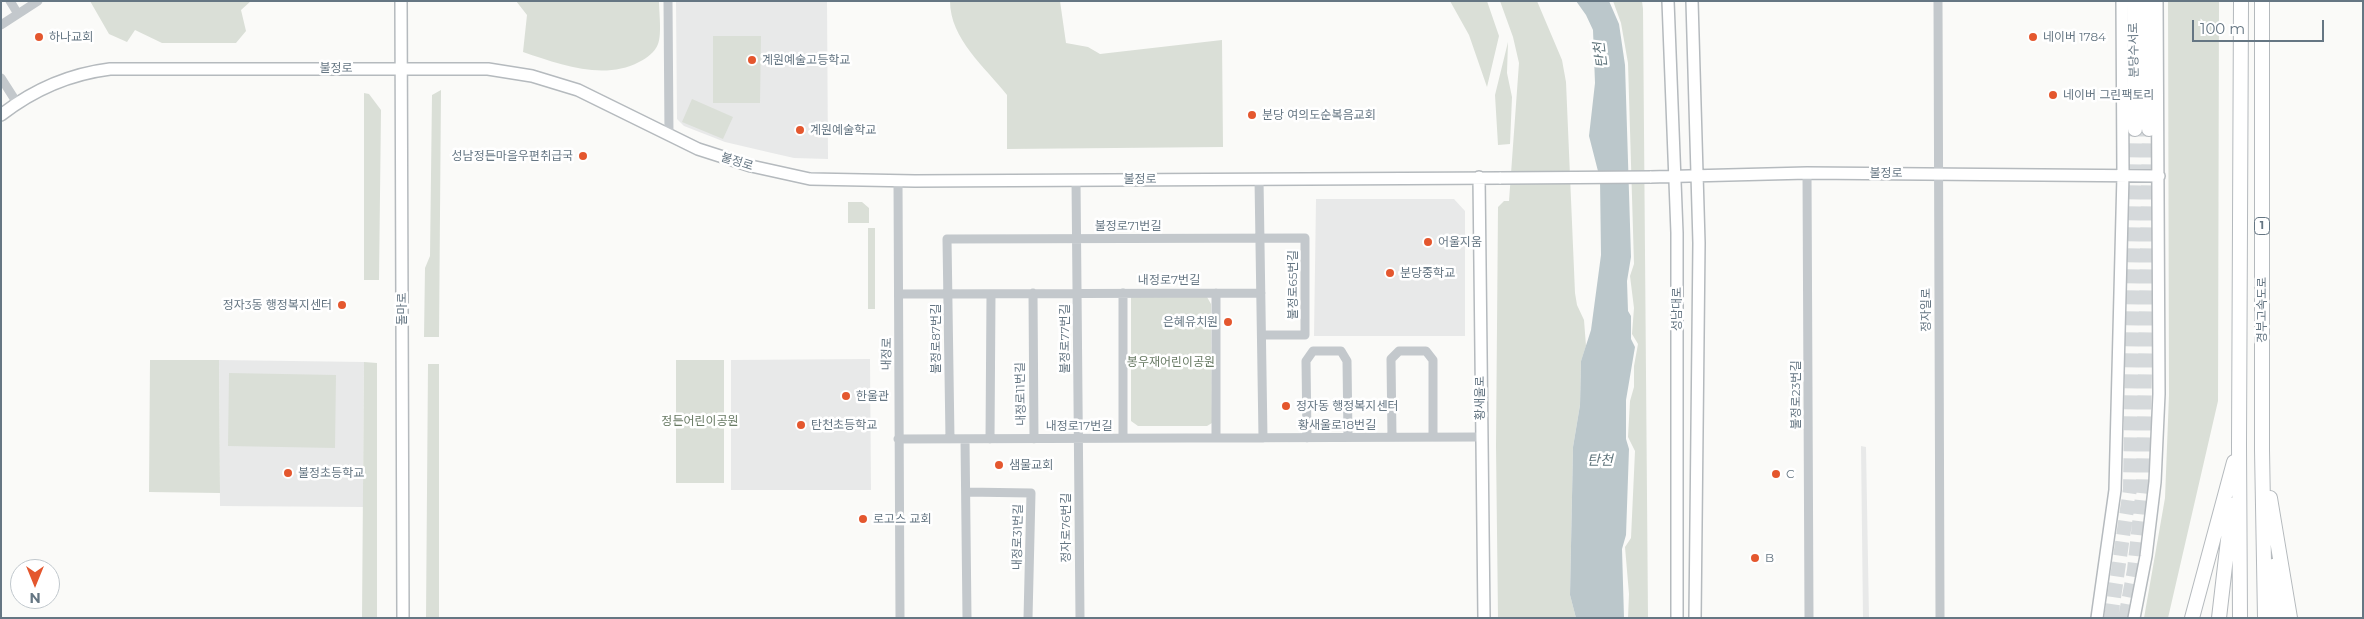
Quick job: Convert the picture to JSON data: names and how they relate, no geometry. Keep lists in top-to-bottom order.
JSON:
{
  "streets": {
    "highway": ["분당수서로", "1", "경부고속도로"],
    "main road": [
      "불정로",
      "돌마로",
      "성남대로",
      "황새울로"
    ],
    "street": [
      "불정로71번길",
      "내정로7번길",
      "불정로65번길",
      "정자일로",
      "불정로87번길",
      "불정로77번길",
      "내정로",
      "내정로11번길",
      "불정로23번길",
      "황새울로18번길",
      "내정로17번길",
      "정자로76번길",
      "내정로31번길"
    ]
  },
  "crossings": [
    ["불정로", "돌마로"],
    ["불정로", "성남대로"],
    ["불정로", "정자일로"],
    ["불정로", "불정로77번길"],
    ["불정로", "내정로"],
    ["불정로", "불정로23번길"],
    ["불정로", "황새울로"],
    ["불정로71번길", "불정로65번길"],
    ["불정로71번길", "불정로87번길"],
    ["불정로71번길", "불정로77번길"],
    ["1", "경부고속도로"],
    ["내정로7번길", "불정로87번길"],
    ["내정로7번길", "불정로77번길"],
    ["내정로7번길", "내정로"],
    ["내정로7번길", "내정로11번길"],
    ["내정로7번길", "황새울로18번길"],
    ["내정로7번길", "내정로17번길"],
    ["불정로87번길", "불정로77번길"],
    ["불정로87번길", "내정로17번길"],
    ["불정로77번길", "내정로17번길"],
    ["불정로77번길", "정자로76번길"],
    ["내정로", "내정로17번길"],
    ["내정로11번길", "내정로17번길"],
    ["황새울로", "황새울로18번길"],
    ["황새울로18번길", "내정로17번길"],
    ["내정로17번길", "정자로76번길"]
  ],
  "water": ["탄천"],
  "parks": ["봉우재어린이공원", "정든어린이공원"],
  "places": [
    "하나교회",
    "네이버 1784",
    "계원예술고등학교",
    "네이버 그린팩토리",
    "분당 여의도순복음교회",
    "계원예술학교",
    "성남정든마을우편취급국",
    "어울지움",
    "분당중학교",
    "정자3동 행정복지센터",
    "은혜유치원",
    "한울관",
    "정자동 행정복지센터",
    "탄천초등학교",
    "샘물교회",
    "불정초등학교",
    "C",
    "로고스 교회",
    "B"
  ],
  "scale_bar": "100 m",
  "north": "bottom"
}
